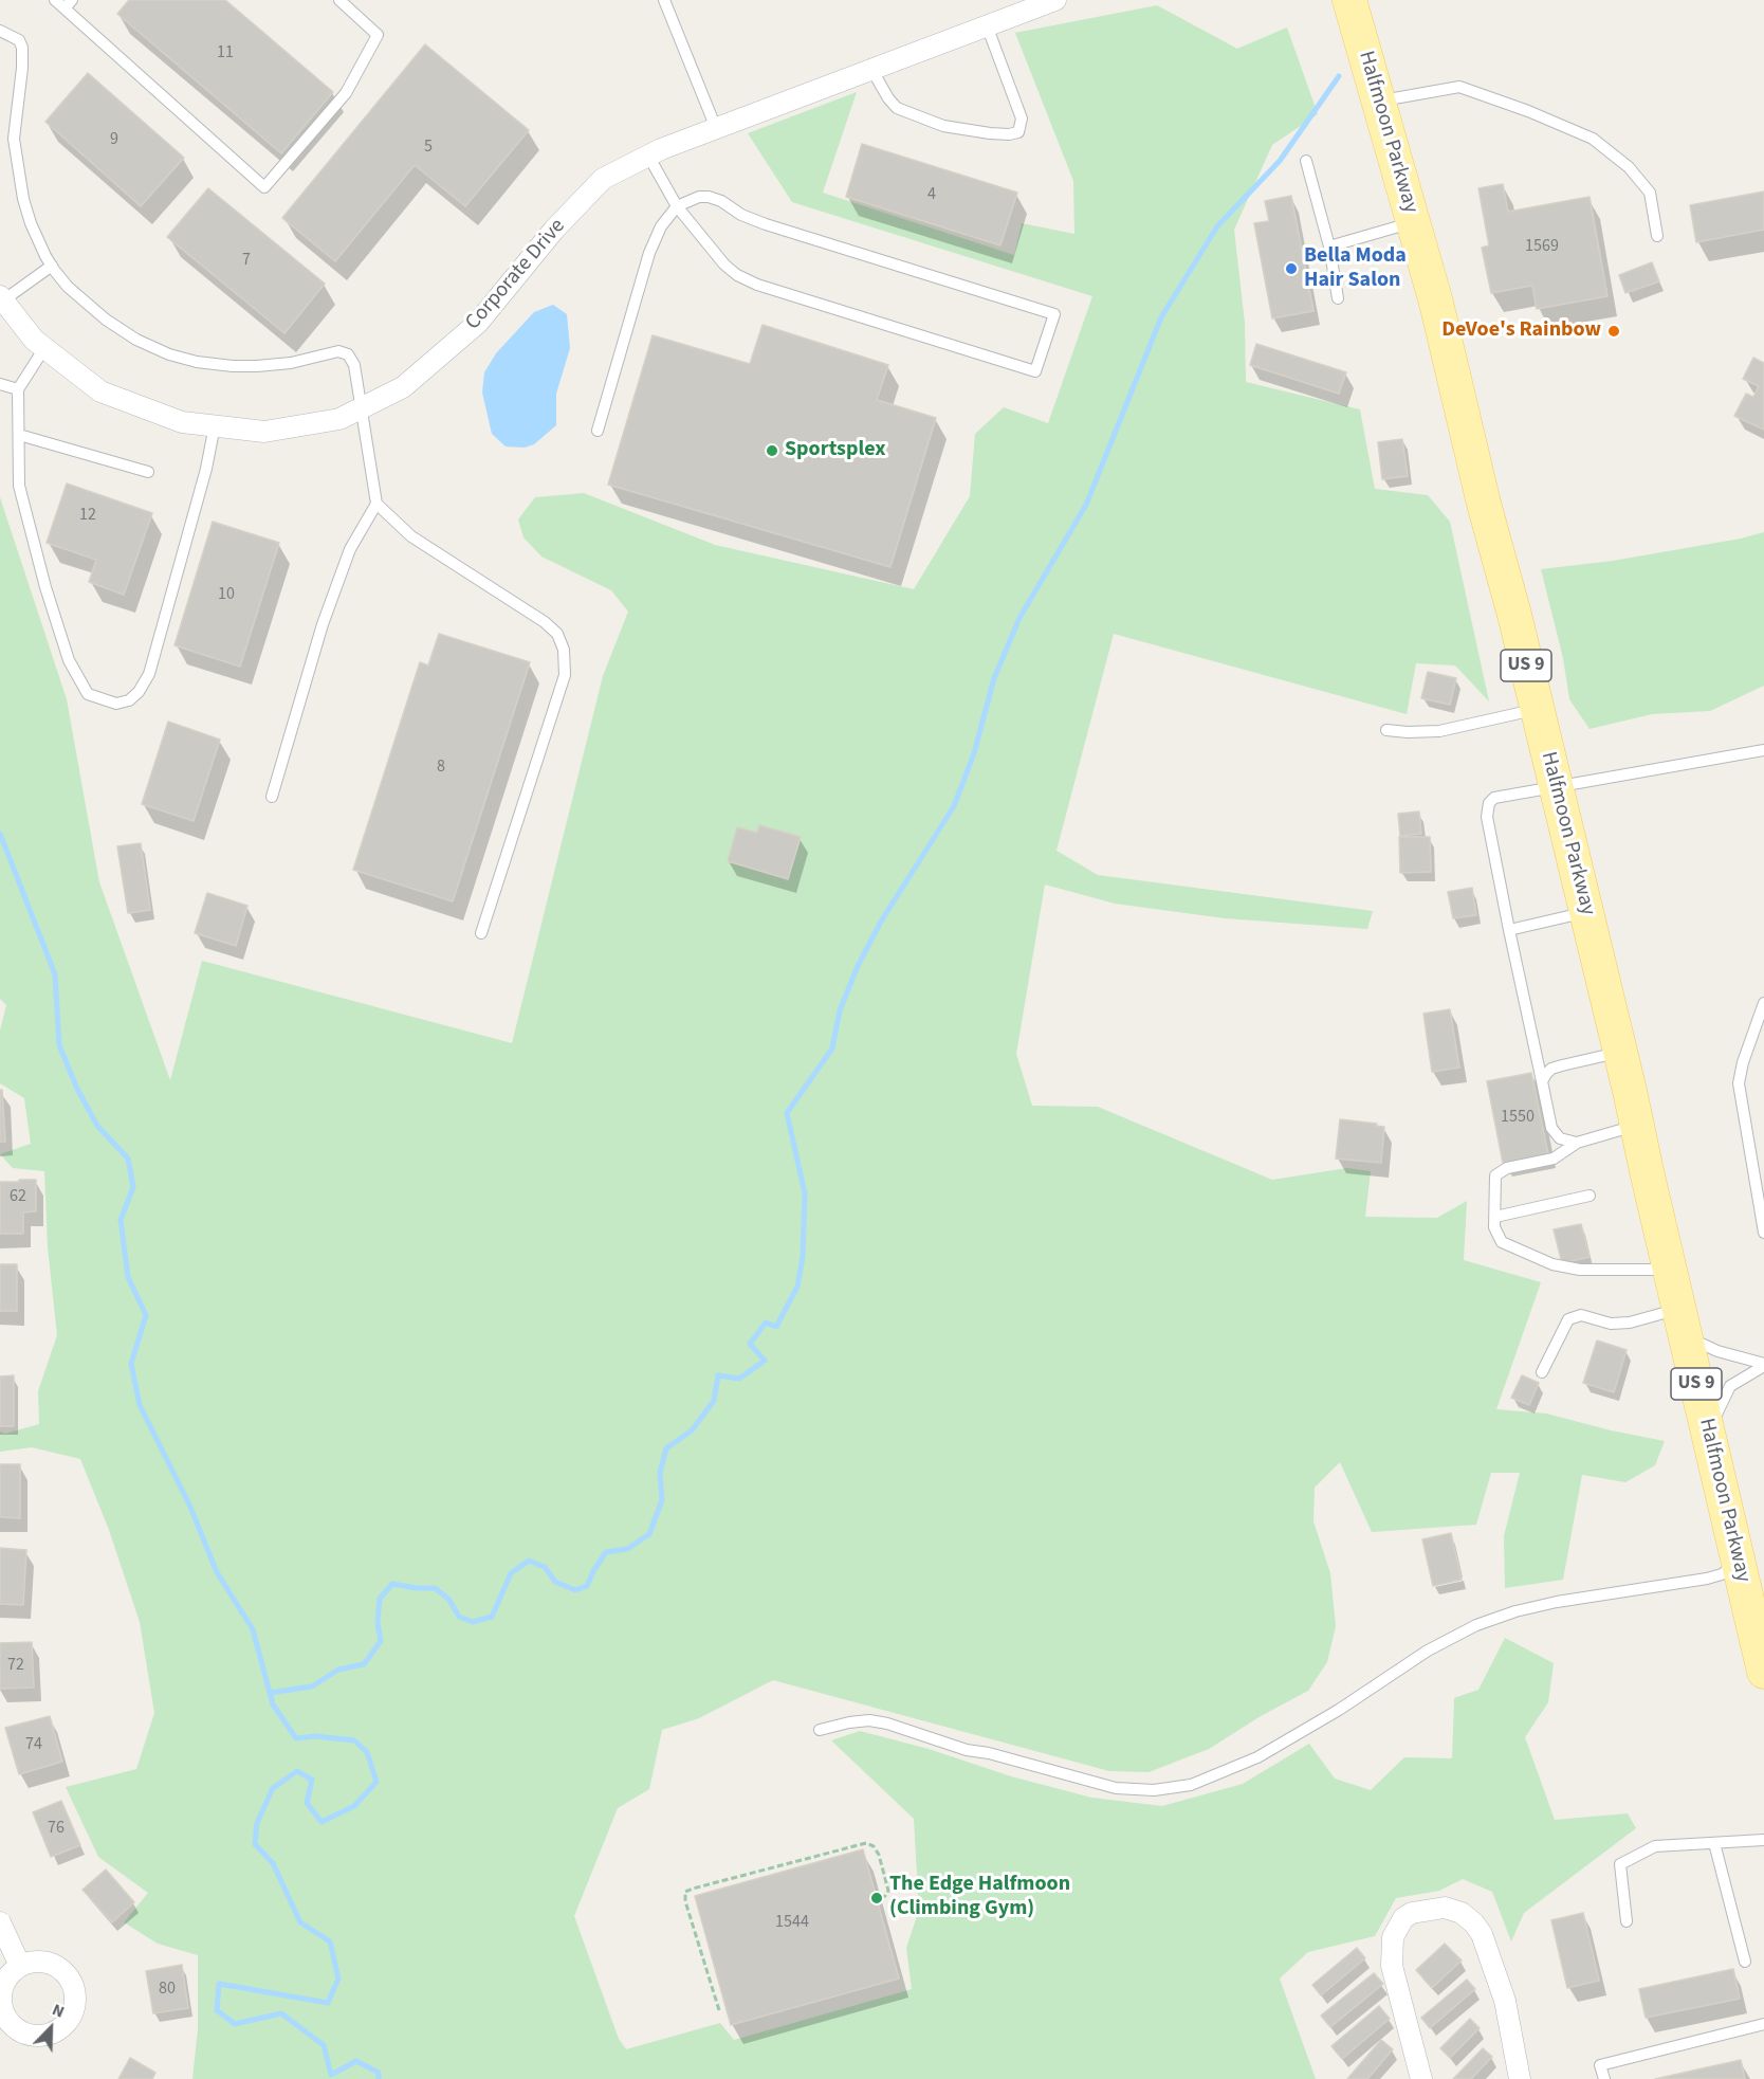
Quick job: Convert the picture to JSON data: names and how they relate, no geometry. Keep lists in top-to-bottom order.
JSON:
{
  "streets": {
    "main road": ["Halfmoon Parkway", "US 9"],
    "street": ["Corporate Drive"]
  },
  "places": [
    "Bella Moda Hair Salon",
    "DeVoe's Rainbow",
    "Sportsplex",
    "The Edge Halfmoon (Climbing Gym)"
  ],
  "house_numbers": [
    "11",
    "9",
    "5",
    "4",
    "1569",
    "7",
    "12",
    "10",
    "8",
    "1550",
    "62",
    "72",
    "74",
    "76",
    "1544",
    "80"
  ],
  "north": "top right"
}
